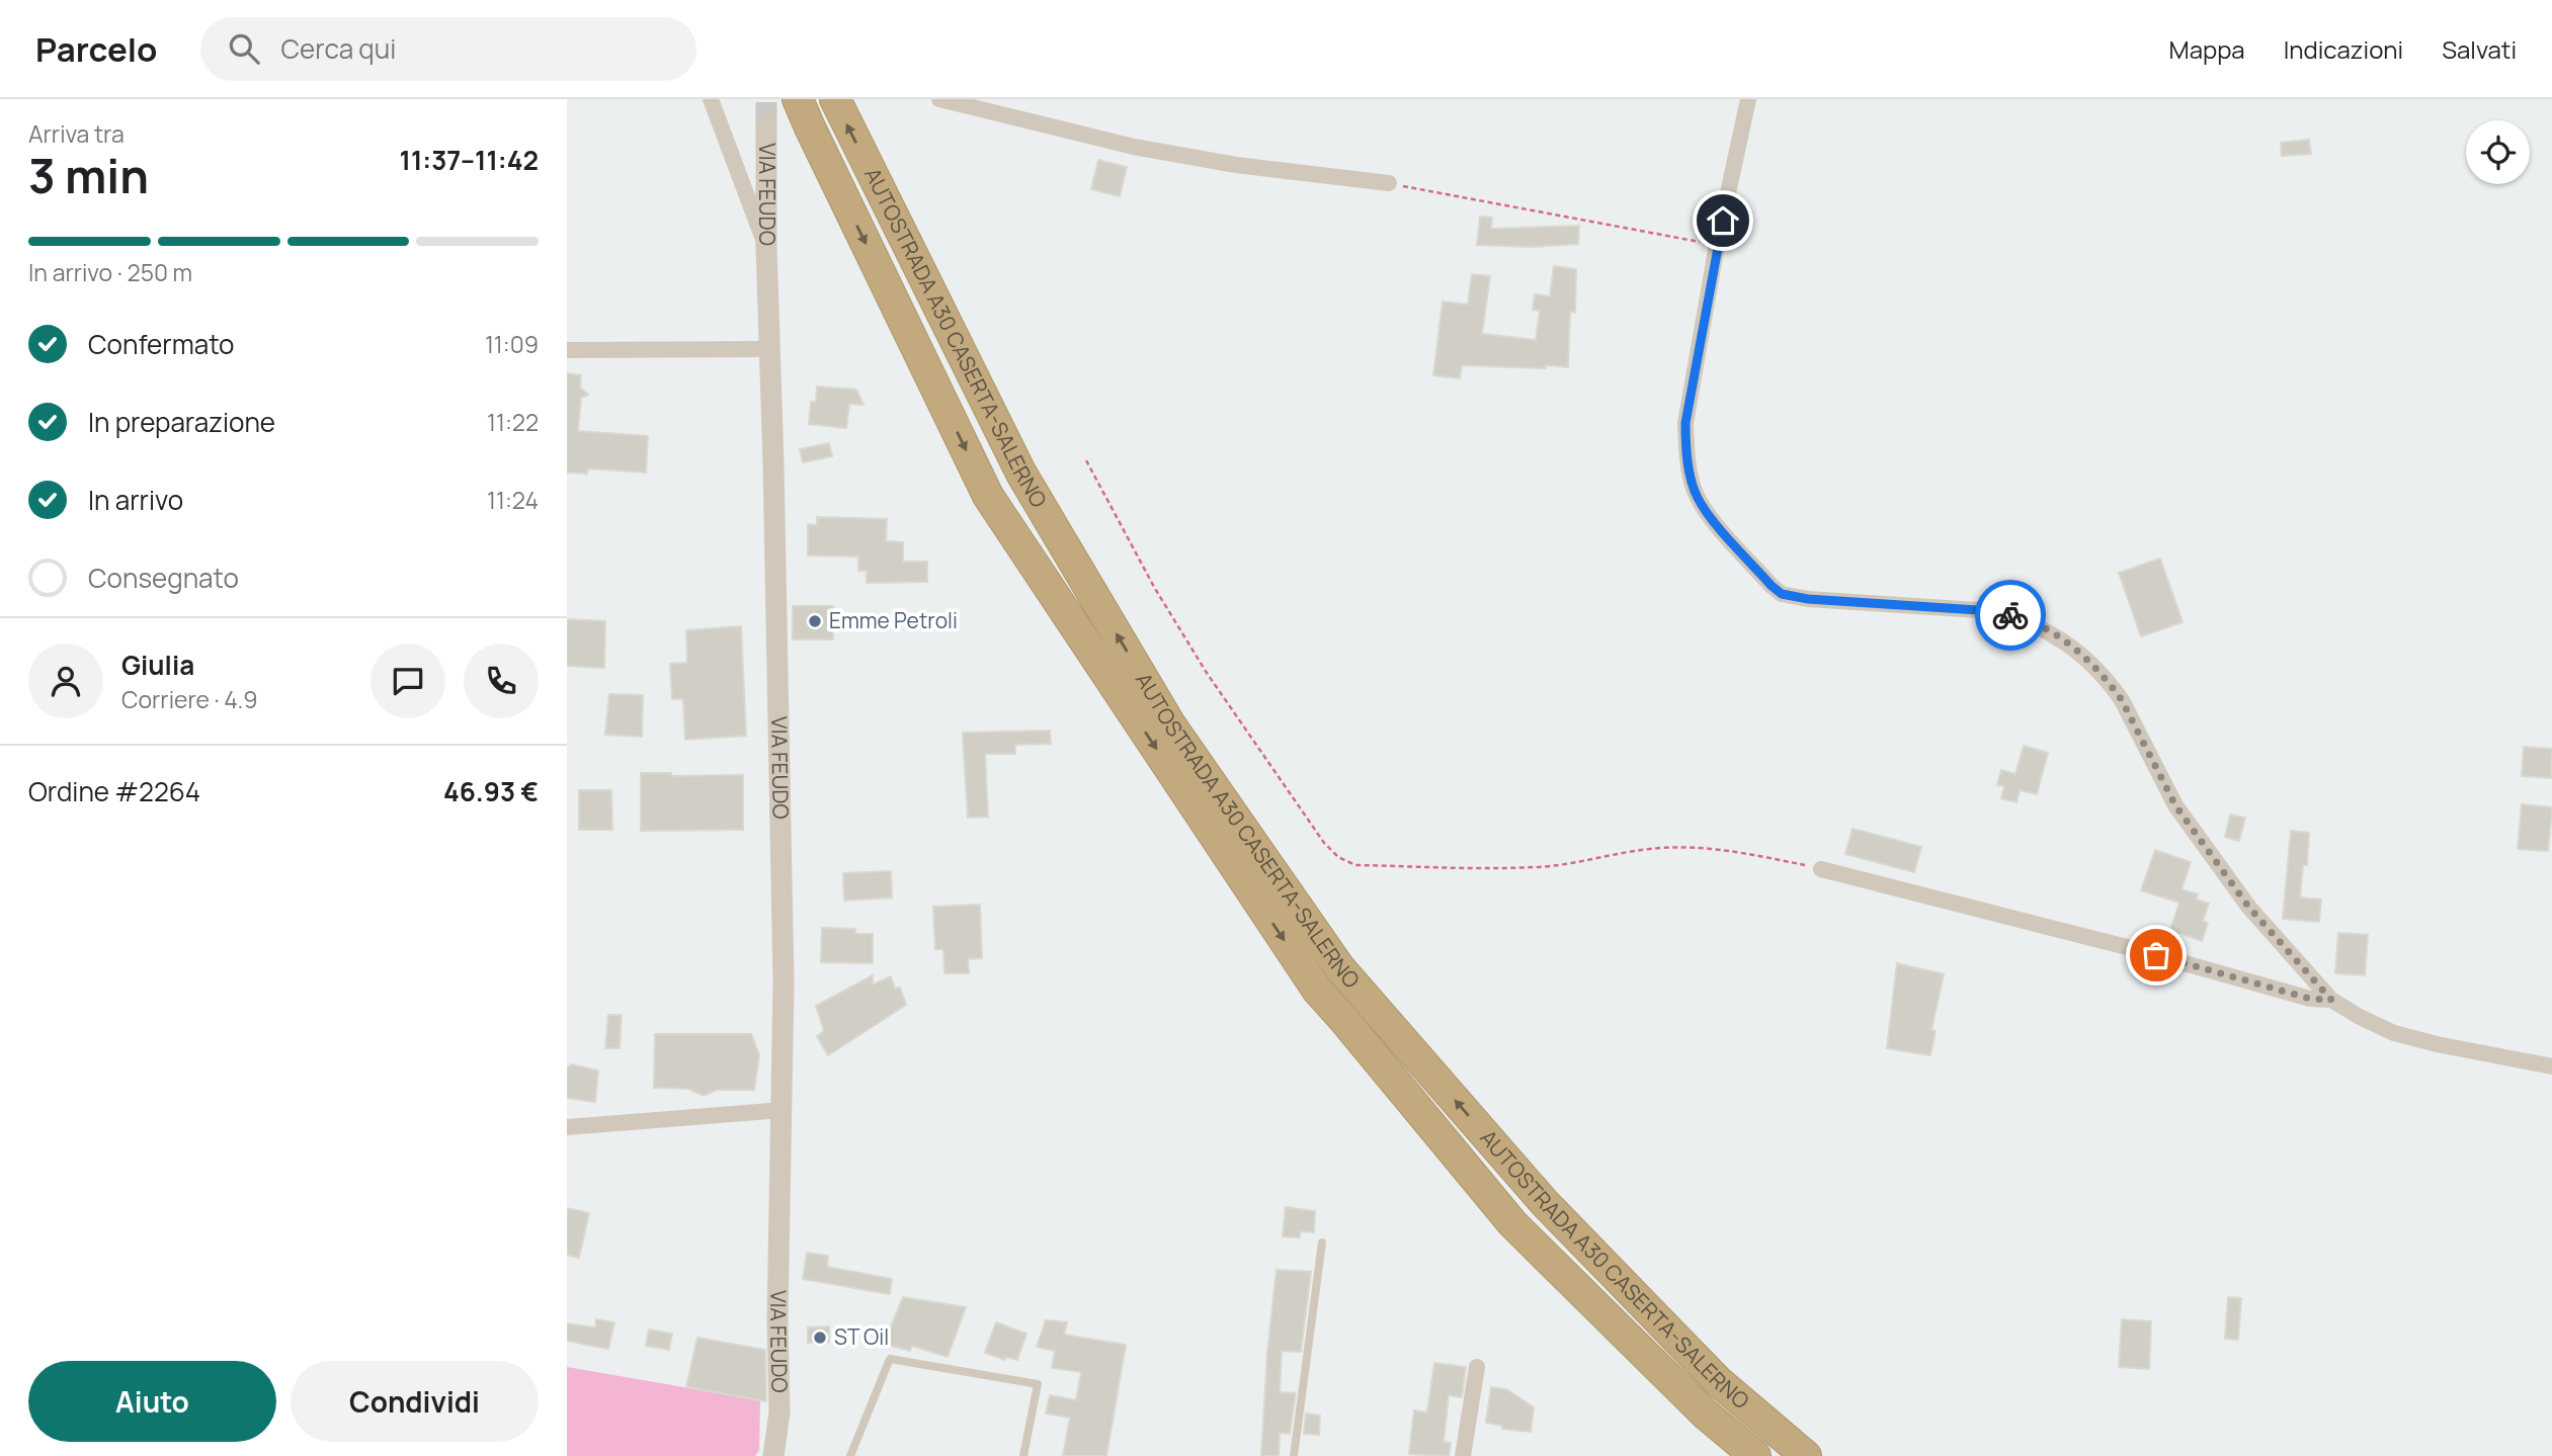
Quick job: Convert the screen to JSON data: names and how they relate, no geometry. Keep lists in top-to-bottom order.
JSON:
{
  "streets": {
    "highway": ["AUTOSTRADA A30 CASERTA-SALERNO"],
    "street": ["VIA FEUDO"]
  },
  "places": ["Emme Petroli", "ST Oil"],
  "page": {
    "header": "Parcelo",
    "search": "Cerca qui",
    "nav": ["Mappa", "Indicazioni", "Salvati"],
    "heading": ["3 min", "Arriva tra", "11:37–11:42"],
    "panel": [
      "Giulia",
      "Corriere · 4.9",
      "Ordine #2264",
      "46.93 €"
    ],
    "bar": "In arrivo · 250 m",
    "list": [
      ["Confermato", "11:09"],
      ["In preparazione", "11:22"],
      ["In arrivo", "11:24"],
      "Consegnato"
    ],
    "buttons": ["Aiuto", "Condividi"]
  }
}
